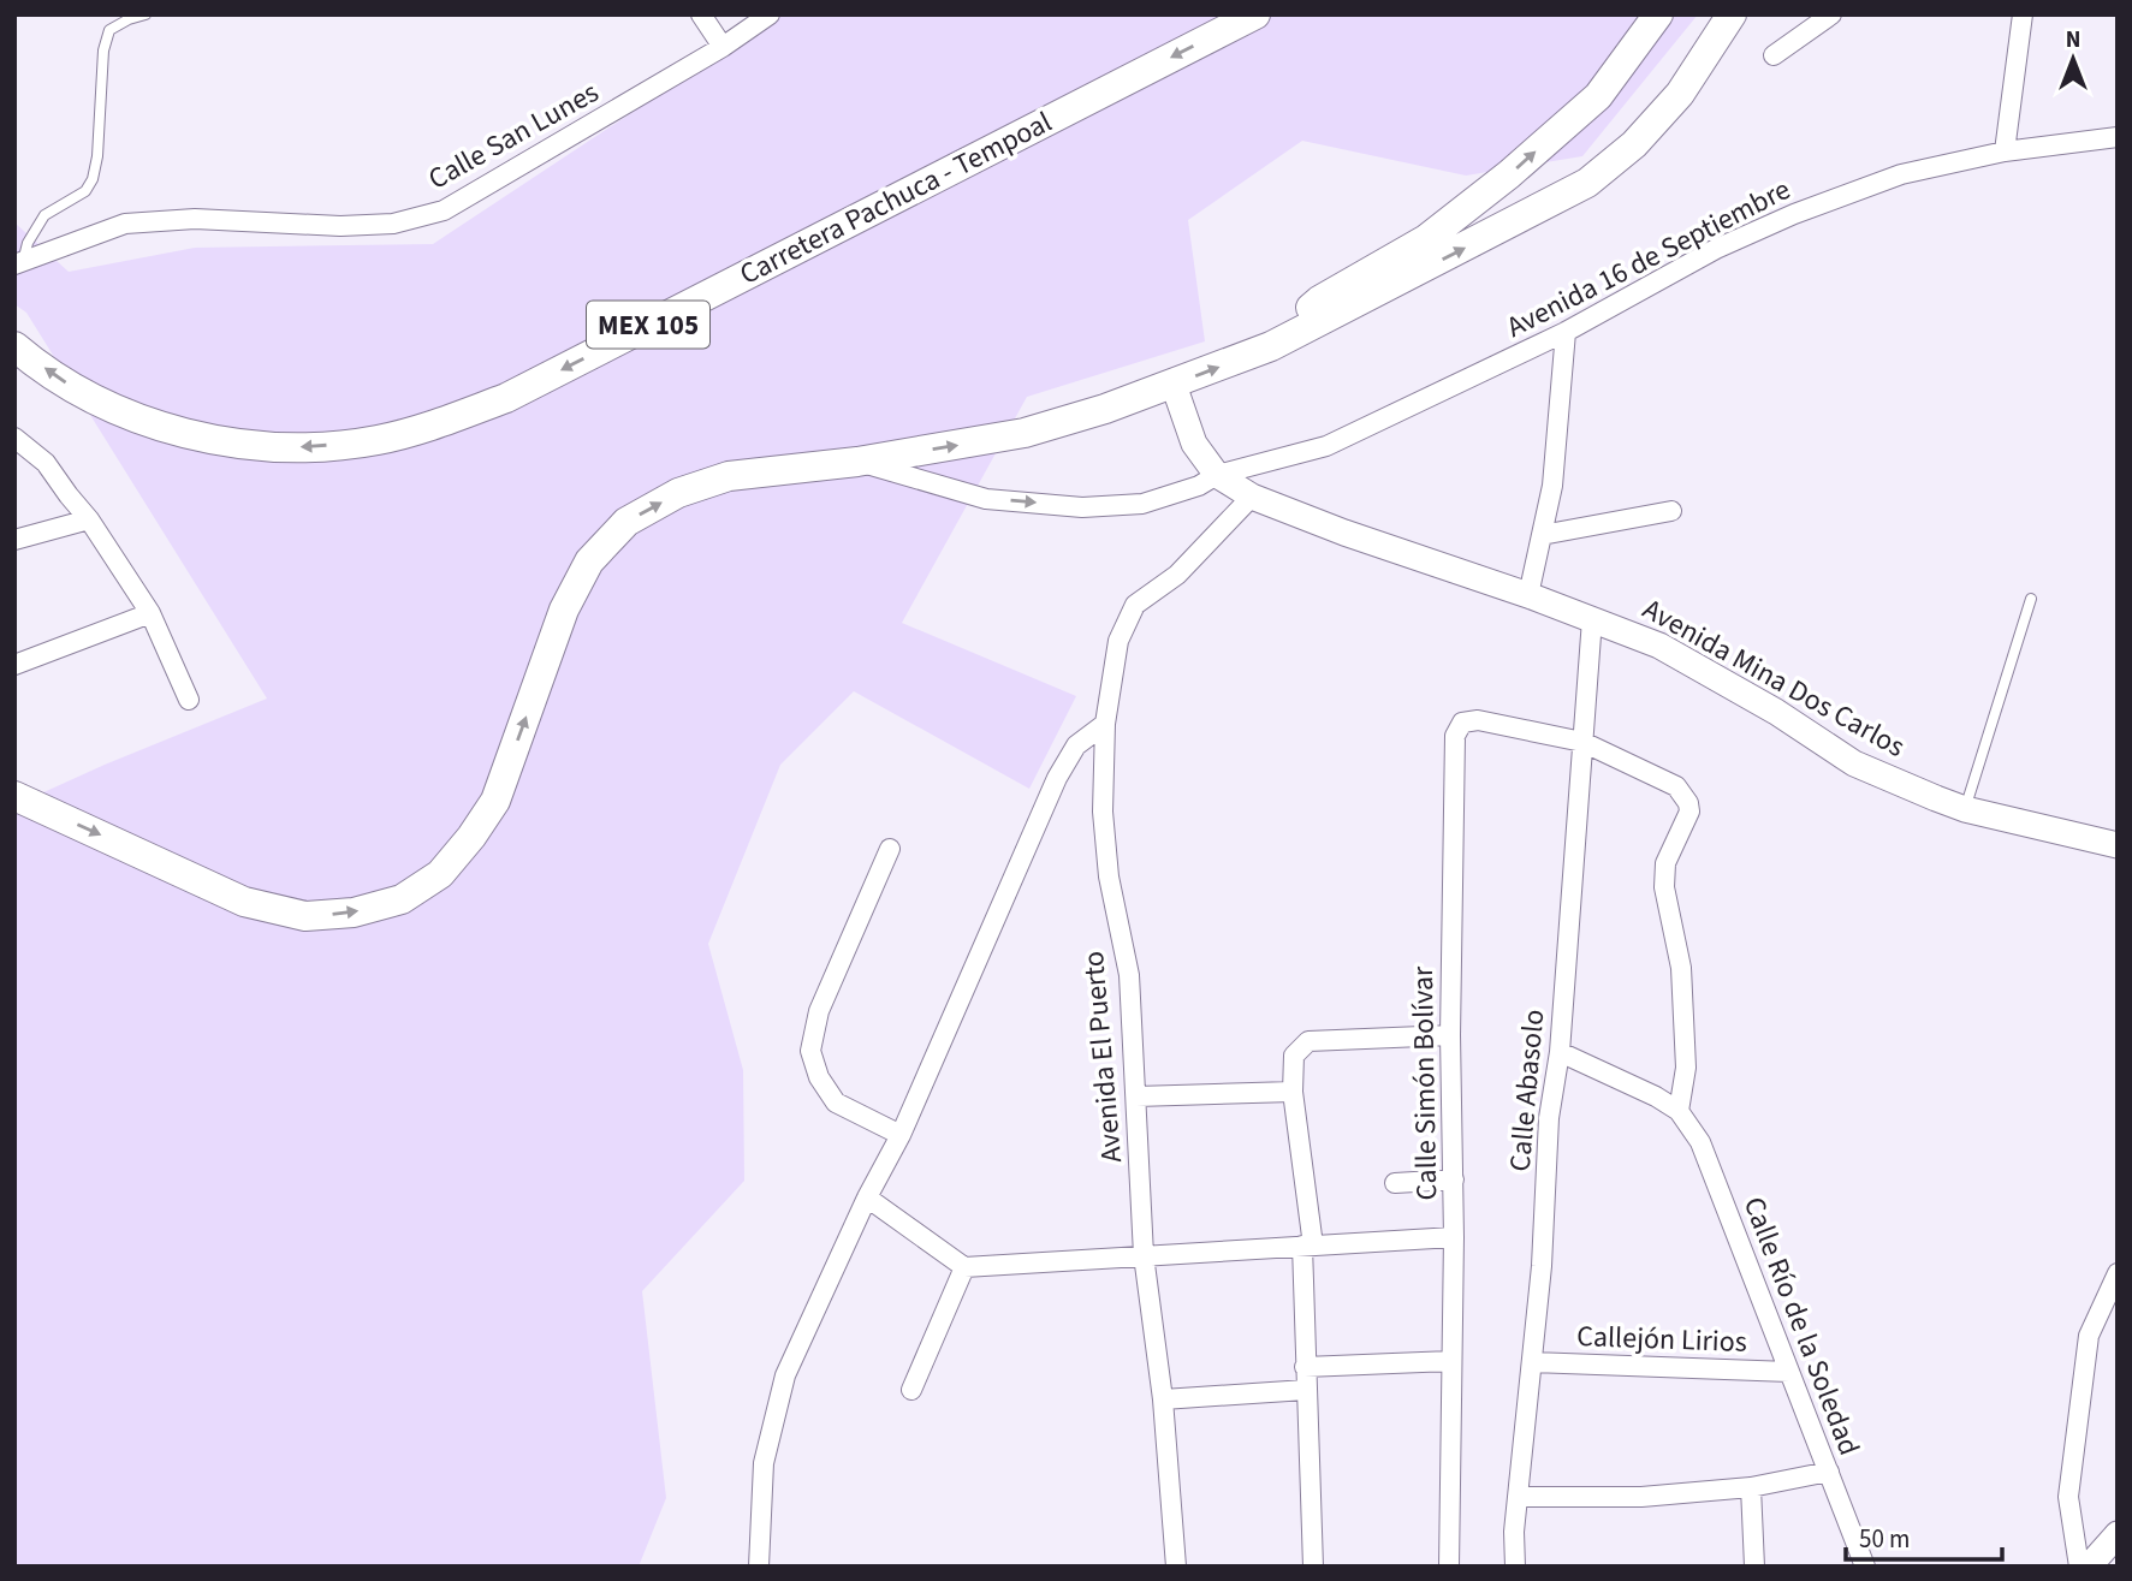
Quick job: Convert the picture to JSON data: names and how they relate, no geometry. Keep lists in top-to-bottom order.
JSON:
{
  "streets": {
    "main road": ["Carretera Pachuca - Tempoal", "MEX 105"],
    "street": [
      "Calle San Lunes",
      "Avenida 16 de Septiembre",
      "Avenida Mina Dos Carlos",
      "Avenida El Puerto",
      "Calle Simón Bolívar",
      "Calle Abasolo",
      "Calle Río de la Soledad",
      "Callejón Lirios"
    ]
  },
  "crossings": [
    ["Avenida 16 de Septiembre", "Avenida Mina Dos Carlos"],
    ["Avenida Mina Dos Carlos", "Avenida El Puerto"],
    ["Avenida Mina Dos Carlos", "Calle Abasolo"],
    ["Calle Simón Bolívar", "Calle Abasolo"],
    ["Calle Abasolo", "Callejón Lirios"],
    ["Calle Río de la Soledad", "Callejón Lirios"]
  ],
  "one_way": ["Carretera Pachuca - Tempoal"],
  "scale_bar": "50 m",
  "north": "top"
}
